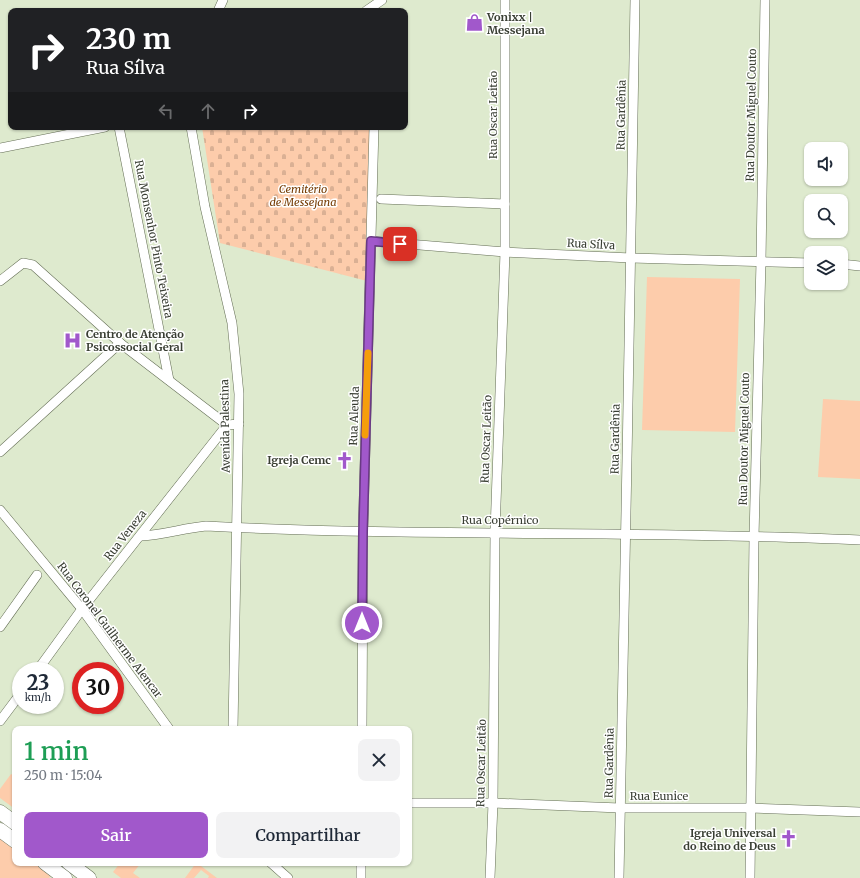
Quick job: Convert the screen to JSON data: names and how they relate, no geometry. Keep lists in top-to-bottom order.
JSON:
{
  "streets": {
    "street": [
      "Rua Oscar Leitão",
      "Rua Gardênia",
      "Rua Doutor Miguel Couto",
      "Rua Monsenhor Pinto Teixeira",
      "Rua Sílva",
      "Rua Aleuda",
      "Avenida Palestina",
      "Rua Copérnico",
      "Rua Veneza",
      "Rua Coronel Guilherme Alencar",
      "Rua Eunice"
    ]
  },
  "crossings": [
    ["Rua Oscar Leitão", "Rua Sílva"],
    ["Rua Oscar Leitão", "Rua Copérnico"],
    ["Rua Oscar Leitão", "Rua Eunice"],
    ["Rua Gardênia", "Rua Sílva"],
    ["Rua Gardênia", "Rua Copérnico"],
    ["Rua Gardênia", "Rua Eunice"],
    ["Rua Doutor Miguel Couto", "Rua Sílva"],
    ["Rua Doutor Miguel Couto", "Rua Copérnico"],
    ["Rua Doutor Miguel Couto", "Rua Eunice"],
    ["Rua Sílva", "Rua Aleuda"],
    ["Rua Aleuda", "Rua Copérnico"],
    ["Avenida Palestina", "Rua Copérnico"],
    ["Rua Copérnico", "Rua Veneza"],
    ["Rua Veneza", "Rua Coronel Guilherme Alencar"]
  ],
  "parks": ["Cemitério de Messejana"],
  "places": {
    "shop": ["Vonixx | Messejana"],
    "hospital": ["Centro de Atenção Psicossocial Geral"],
    "church": ["Igreja Cemc", "Igreja Universal do Reino de Deus"]
  },
  "page": {
    "turn": ["230 m", "Rua Sílva"],
    "speed": "23 km/h",
    "limit": "30",
    "heading": ["1 min", "250 m · 15:04"],
    "buttons": ["Sair", "Compartilhar"]
  }
}
